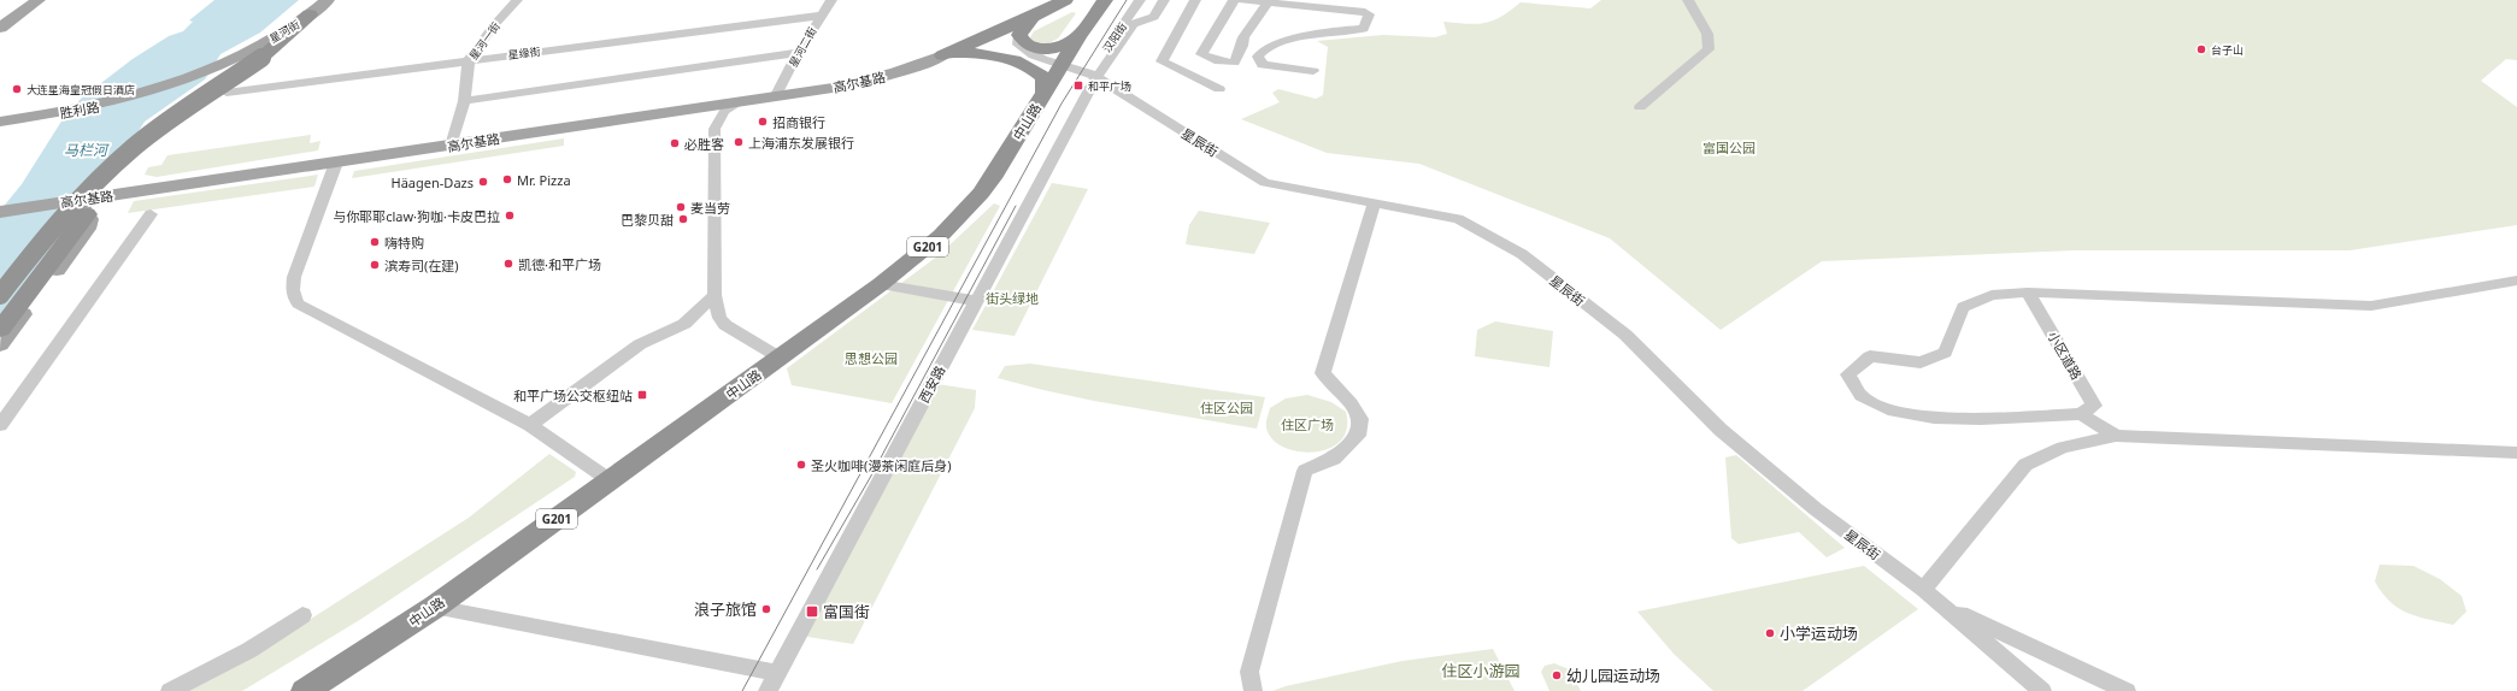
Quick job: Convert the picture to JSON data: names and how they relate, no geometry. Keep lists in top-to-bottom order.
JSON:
{
  "streets": {
    "highway": ["中山路", "G201"],
    "main road": ["星河街", "高尔基路", "胜利路"],
    "street": [
      "汉阳街",
      "星河一街",
      "星河二街",
      "星缘街",
      "星辰街",
      "小区道路",
      "西安路"
    ]
  },
  "crossings": [
    ["星河街", "胜利路"],
    ["汉阳街", "中山路"],
    ["汉阳街", "星辰街"],
    ["汉阳街", "西安路"],
    ["星河一街", "星缘街"],
    ["星河一街", "高尔基路"],
    ["星河二街", "星缘街"],
    ["星河二街", "高尔基路"],
    ["中山路", "星辰街"],
    ["中山路", "西安路"],
    ["星辰街", "西安路"]
  ],
  "water": ["马栏河"],
  "parks": [
    "富国公园",
    "街头绿地",
    "思想公园",
    "住区公园",
    "住区广场",
    "住区小游园"
  ],
  "places": {
    "other": [
      "台子山",
      "大连星海皇冠假日酒店",
      "招商银行",
      "上海浦东发展银行",
      "必胜客",
      "Mr. Pizza",
      "Häagen-Dazs",
      "麦当劳",
      "与你耶耶claw·狗咖·卡皮巴拉",
      "巴黎贝甜",
      "嗨特购",
      "凯德·和平广场",
      "滨寿司(在建)",
      "圣火咖啡(漫茶闲庭后身)",
      "浪子旅馆",
      "小学运动场",
      "幼儿园运动场"
    ],
    "transit": ["和平广场", "和平广场公交枢纽站", "富国街"]
  }
}
